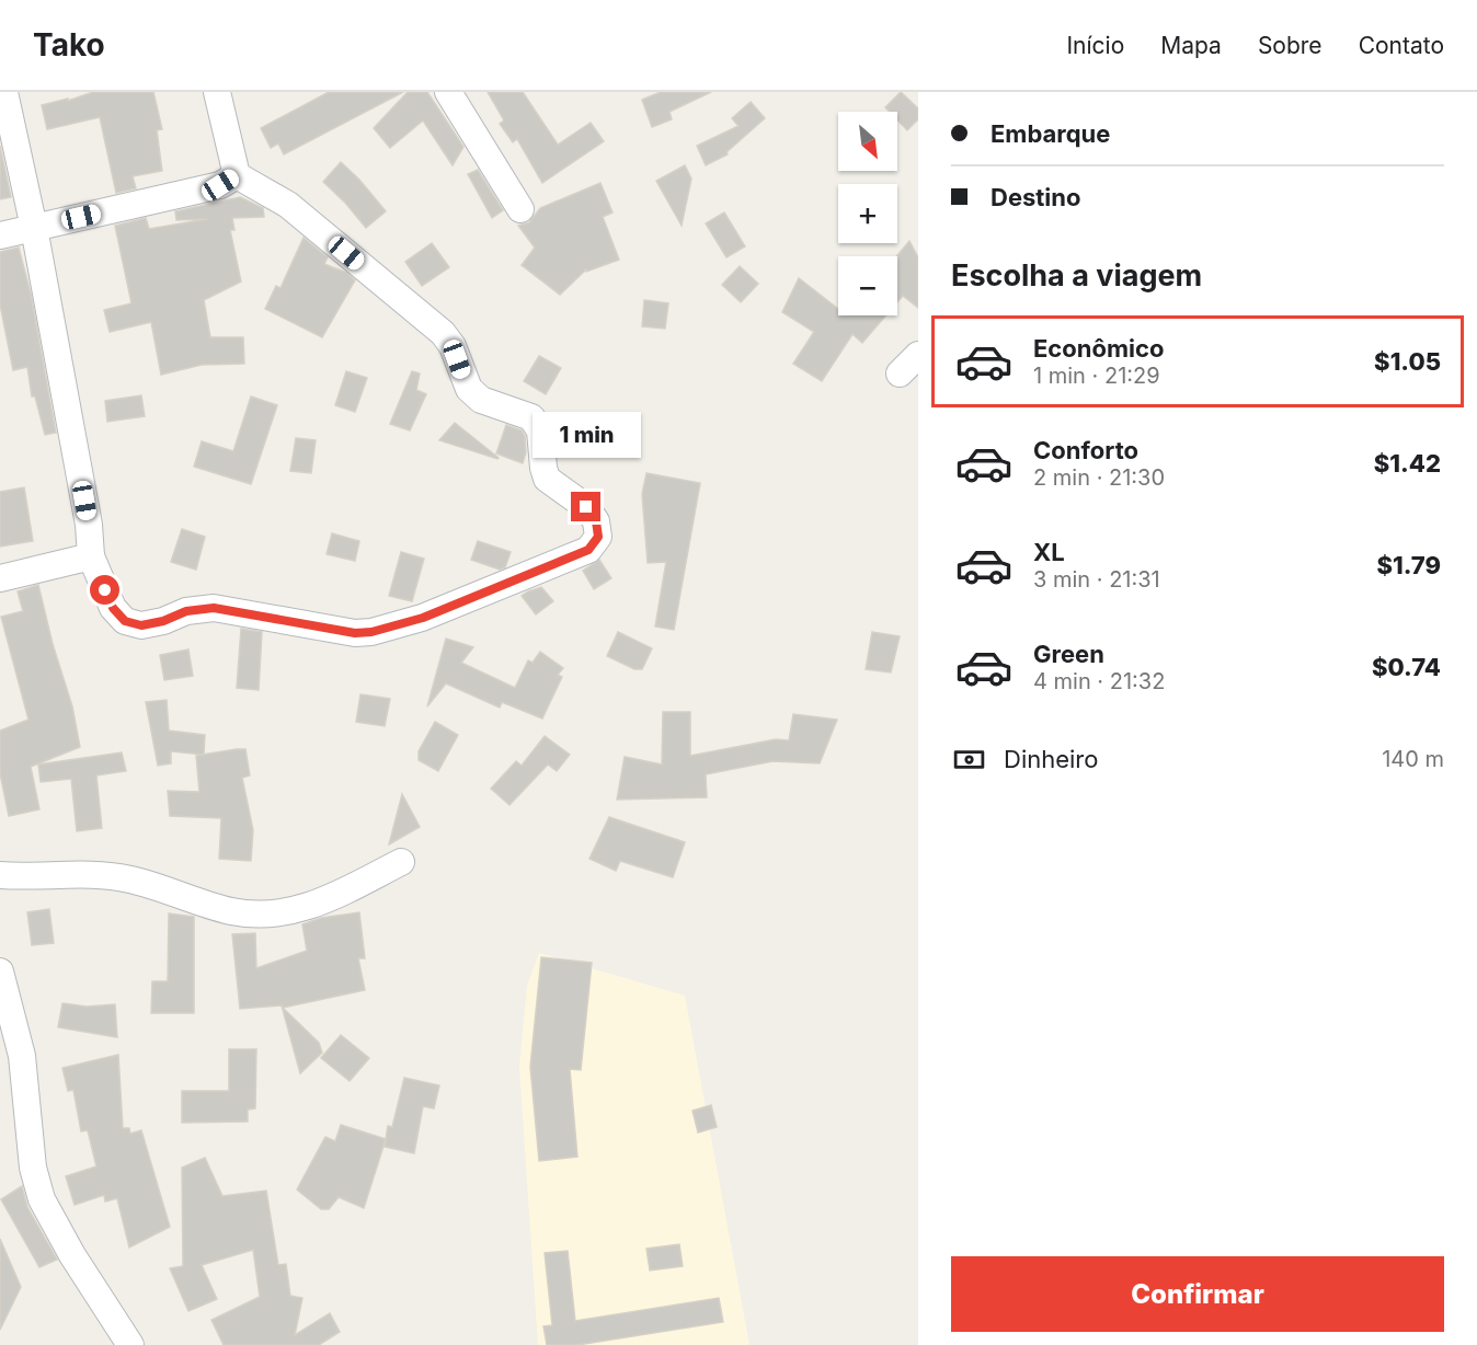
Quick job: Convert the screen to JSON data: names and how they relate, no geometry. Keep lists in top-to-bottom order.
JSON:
{
  "north": "bottom right",
  "page": {
    "header": "Tako",
    "nav": [
      "Início",
      "Mapa",
      "Sobre",
      "Contato"
    ],
    "banner": ["Embarque", "Destino"],
    "map_buttons": ["+", "−"],
    "heading": "Escolha a viagem",
    "list": [
      {
        "name": "Econômico",
        "note": "1 min · 21:29",
        "value": "$1.05"
      },
      {
        "name": "Conforto",
        "note": "2 min · 21:30",
        "value": "$1.42"
      },
      {
        "name": "XL",
        "note": "3 min · 21:31",
        "value": "$1.79"
      },
      {
        "name": "Green",
        "note": "4 min · 21:32",
        "value": "$0.74"
      }
    ],
    "bubble": "1 min",
    "pay": ["Dinheiro", "140 m"],
    "buttons": "Confirmar"
  }
}
